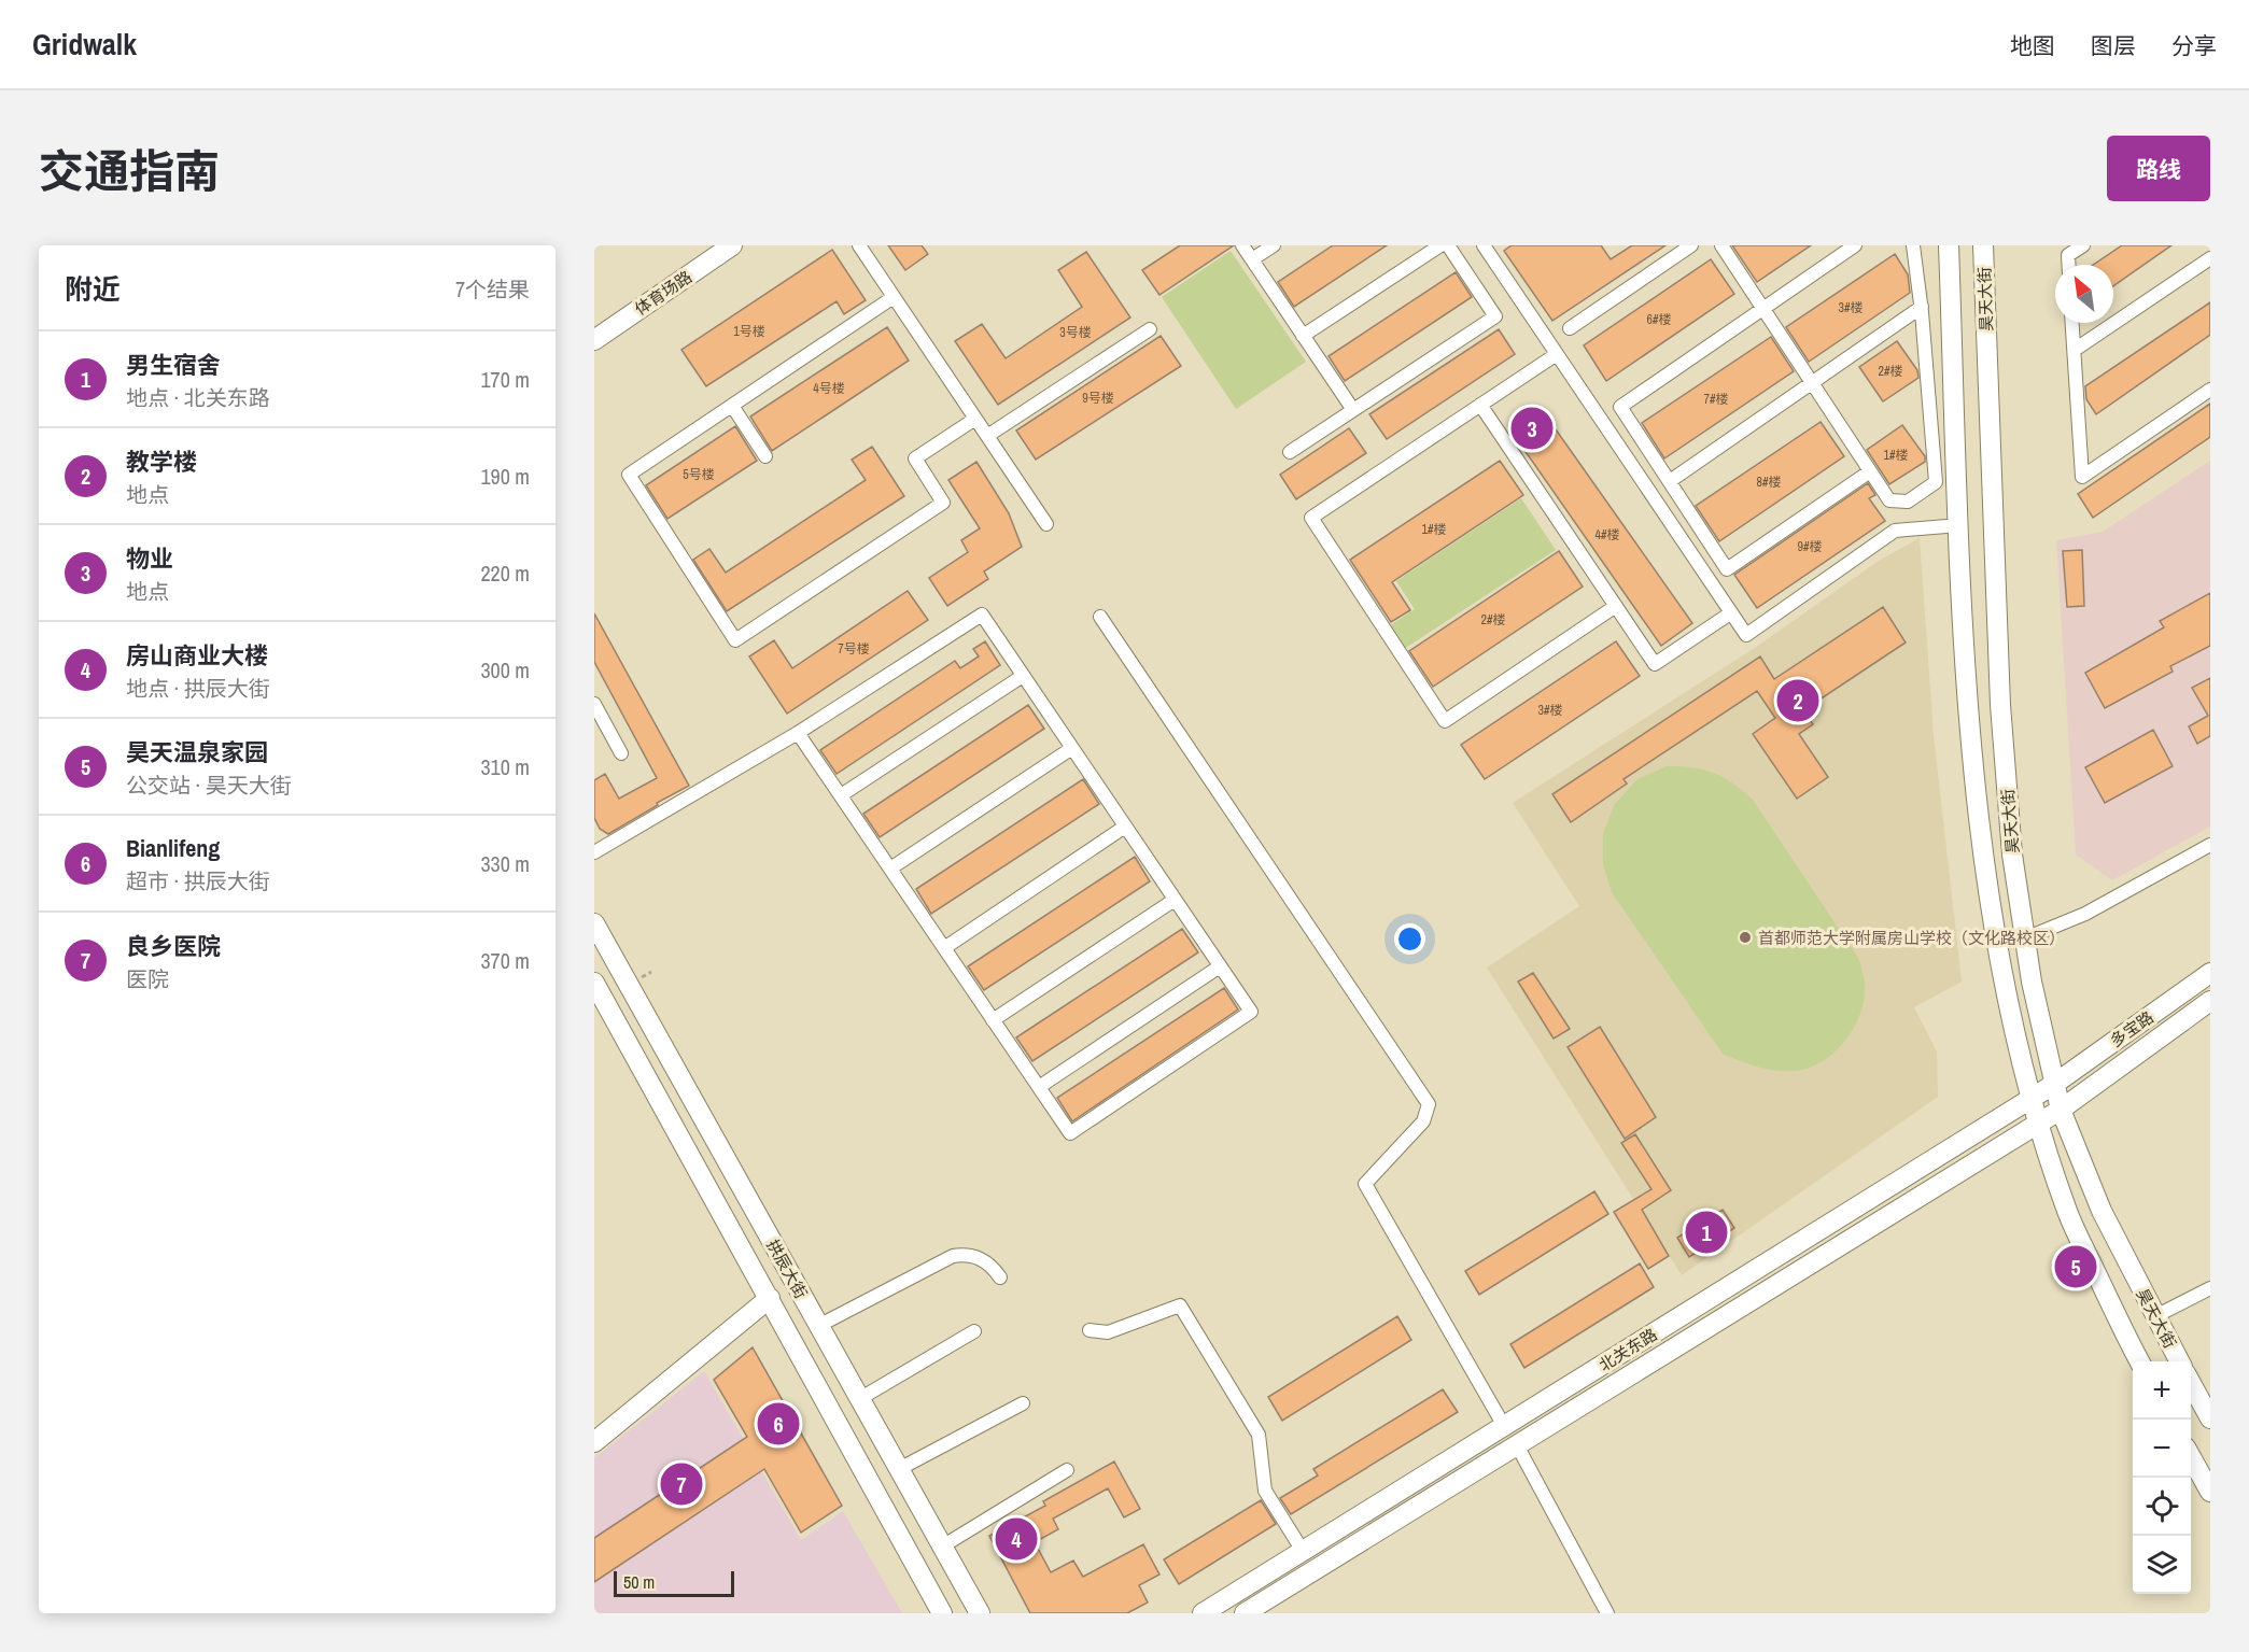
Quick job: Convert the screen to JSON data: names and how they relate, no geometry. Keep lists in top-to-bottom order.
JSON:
{
  "streets": {
    "main road": [
      "体育场路",
      "昊天大街",
      "多宝路",
      "拱辰大街",
      "北关东路"
    ]
  },
  "crossings": [
    ["昊天大街", "多宝路"],
    ["昊天大街", "北关东路"],
    ["多宝路", "北关东路"]
  ],
  "places": ["首都师范大学附属房山学校（文化路校区）"],
  "house_numbers": [
    "3#楼",
    "6#楼",
    "1号楼",
    "3号楼",
    "2#楼",
    "4号楼",
    "9号楼",
    "7#楼",
    "1#楼",
    "5号楼",
    "8#楼",
    "1#楼",
    "4#楼",
    "9#楼",
    "2#楼",
    "7号楼",
    "3#楼"
  ],
  "scale_bar": "50 m",
  "north": "top left",
  "page": {
    "header": "Gridwalk",
    "nav": ["地图", "图层", "分享"],
    "title": "交通指南",
    "buttons": "路线",
    "heading": ["附近", "7个结果"],
    "list": [
      {
        "mark": "1",
        "name": "男生宿舍",
        "note": "地点 · 北关东路",
        "value": "170 m"
      },
      {
        "mark": "2",
        "name": "教学楼",
        "note": "地点",
        "value": "190 m"
      },
      {
        "mark": "3",
        "name": "物业",
        "note": "地点",
        "value": "220 m"
      },
      {
        "mark": "4",
        "name": "房山商业大楼",
        "note": "地点 · 拱辰大街",
        "value": "300 m"
      },
      {
        "mark": "5",
        "name": "昊天温泉家园",
        "note": "公交站 · 昊天大街",
        "value": "310 m"
      },
      {
        "mark": "6",
        "name": "Bianlifeng",
        "note": "超市 · 拱辰大街",
        "value": "330 m"
      },
      {
        "mark": "7",
        "name": "良乡医院",
        "note": "医院",
        "value": "370 m"
      }
    ],
    "pins": [
      "3",
      "2",
      "1",
      "5",
      "6",
      "7",
      "4"
    ],
    "map_buttons": ["+", "−"],
    "scale": "50 m"
  }
}
